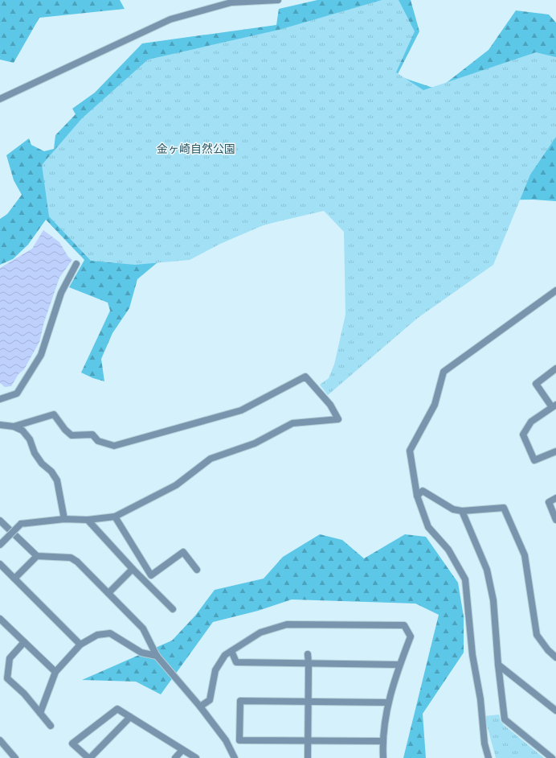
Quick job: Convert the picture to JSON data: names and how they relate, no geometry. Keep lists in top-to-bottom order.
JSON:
{
  "parks": ["金ヶ崎自然公園"]
}
